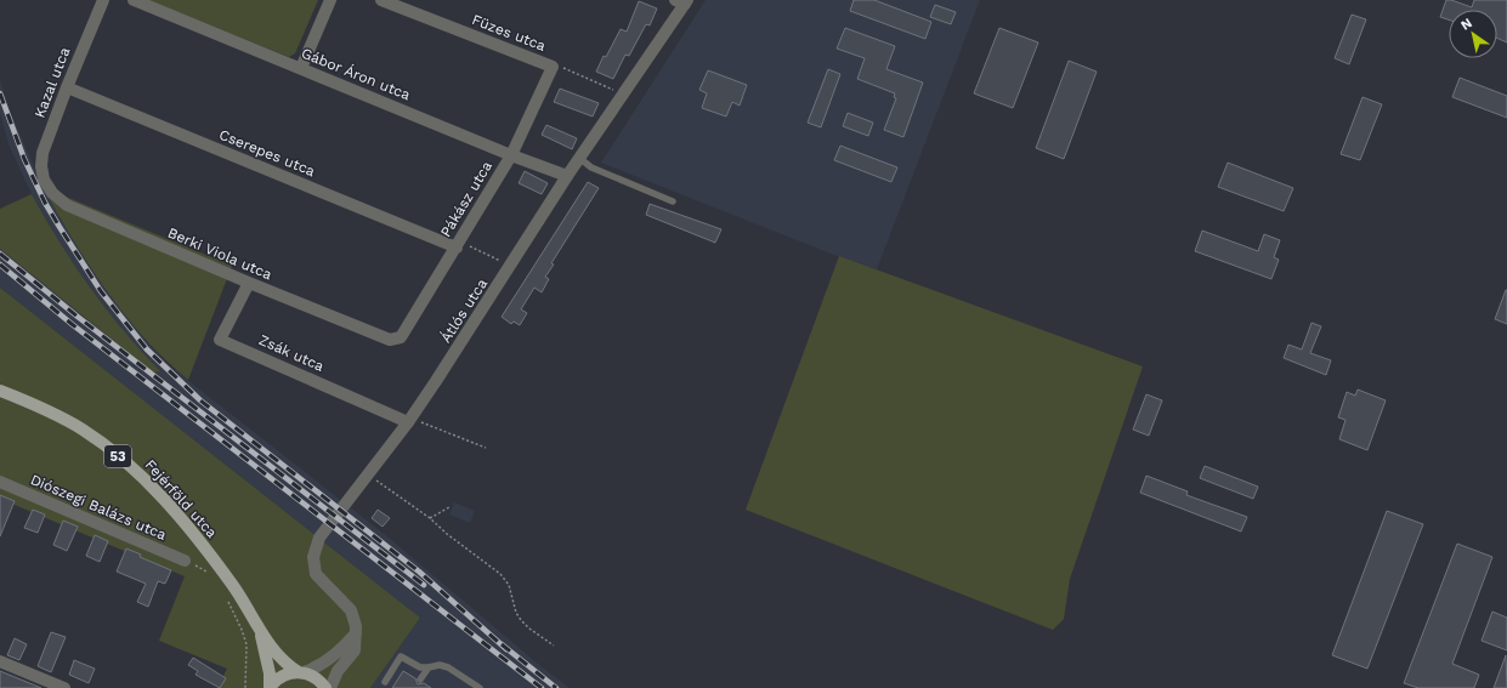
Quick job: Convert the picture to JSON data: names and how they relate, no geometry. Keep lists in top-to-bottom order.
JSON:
{
  "streets": {
    "main road": ["53", "Fejérföld utca"],
    "street": [
      "Füzes utca",
      "Gábor Áron utca",
      "Kazal utca",
      "Cserepes utca",
      "Pákász utca",
      "Berki Viola utca",
      "Átlós utca",
      "Zsák utca",
      "Diószegi Balázs utca"
    ]
  },
  "crossings": [
    ["Füzes utca", "Pákász utca"],
    ["Füzes utca", "Átlós utca"],
    ["Gábor Áron utca", "Pákász utca"],
    ["Gábor Áron utca", "Átlós utca"],
    ["Kazal utca", "Cserepes utca"],
    ["Kazal utca", "Berki Viola utca"],
    ["Cserepes utca", "Pákász utca"],
    ["Pákász utca", "Berki Viola utca"],
    ["Berki Viola utca", "Zsák utca"],
    ["Átlós utca", "Zsák utca"],
    ["53", "Fejérföld utca"]
  ],
  "north": "top left"
}
